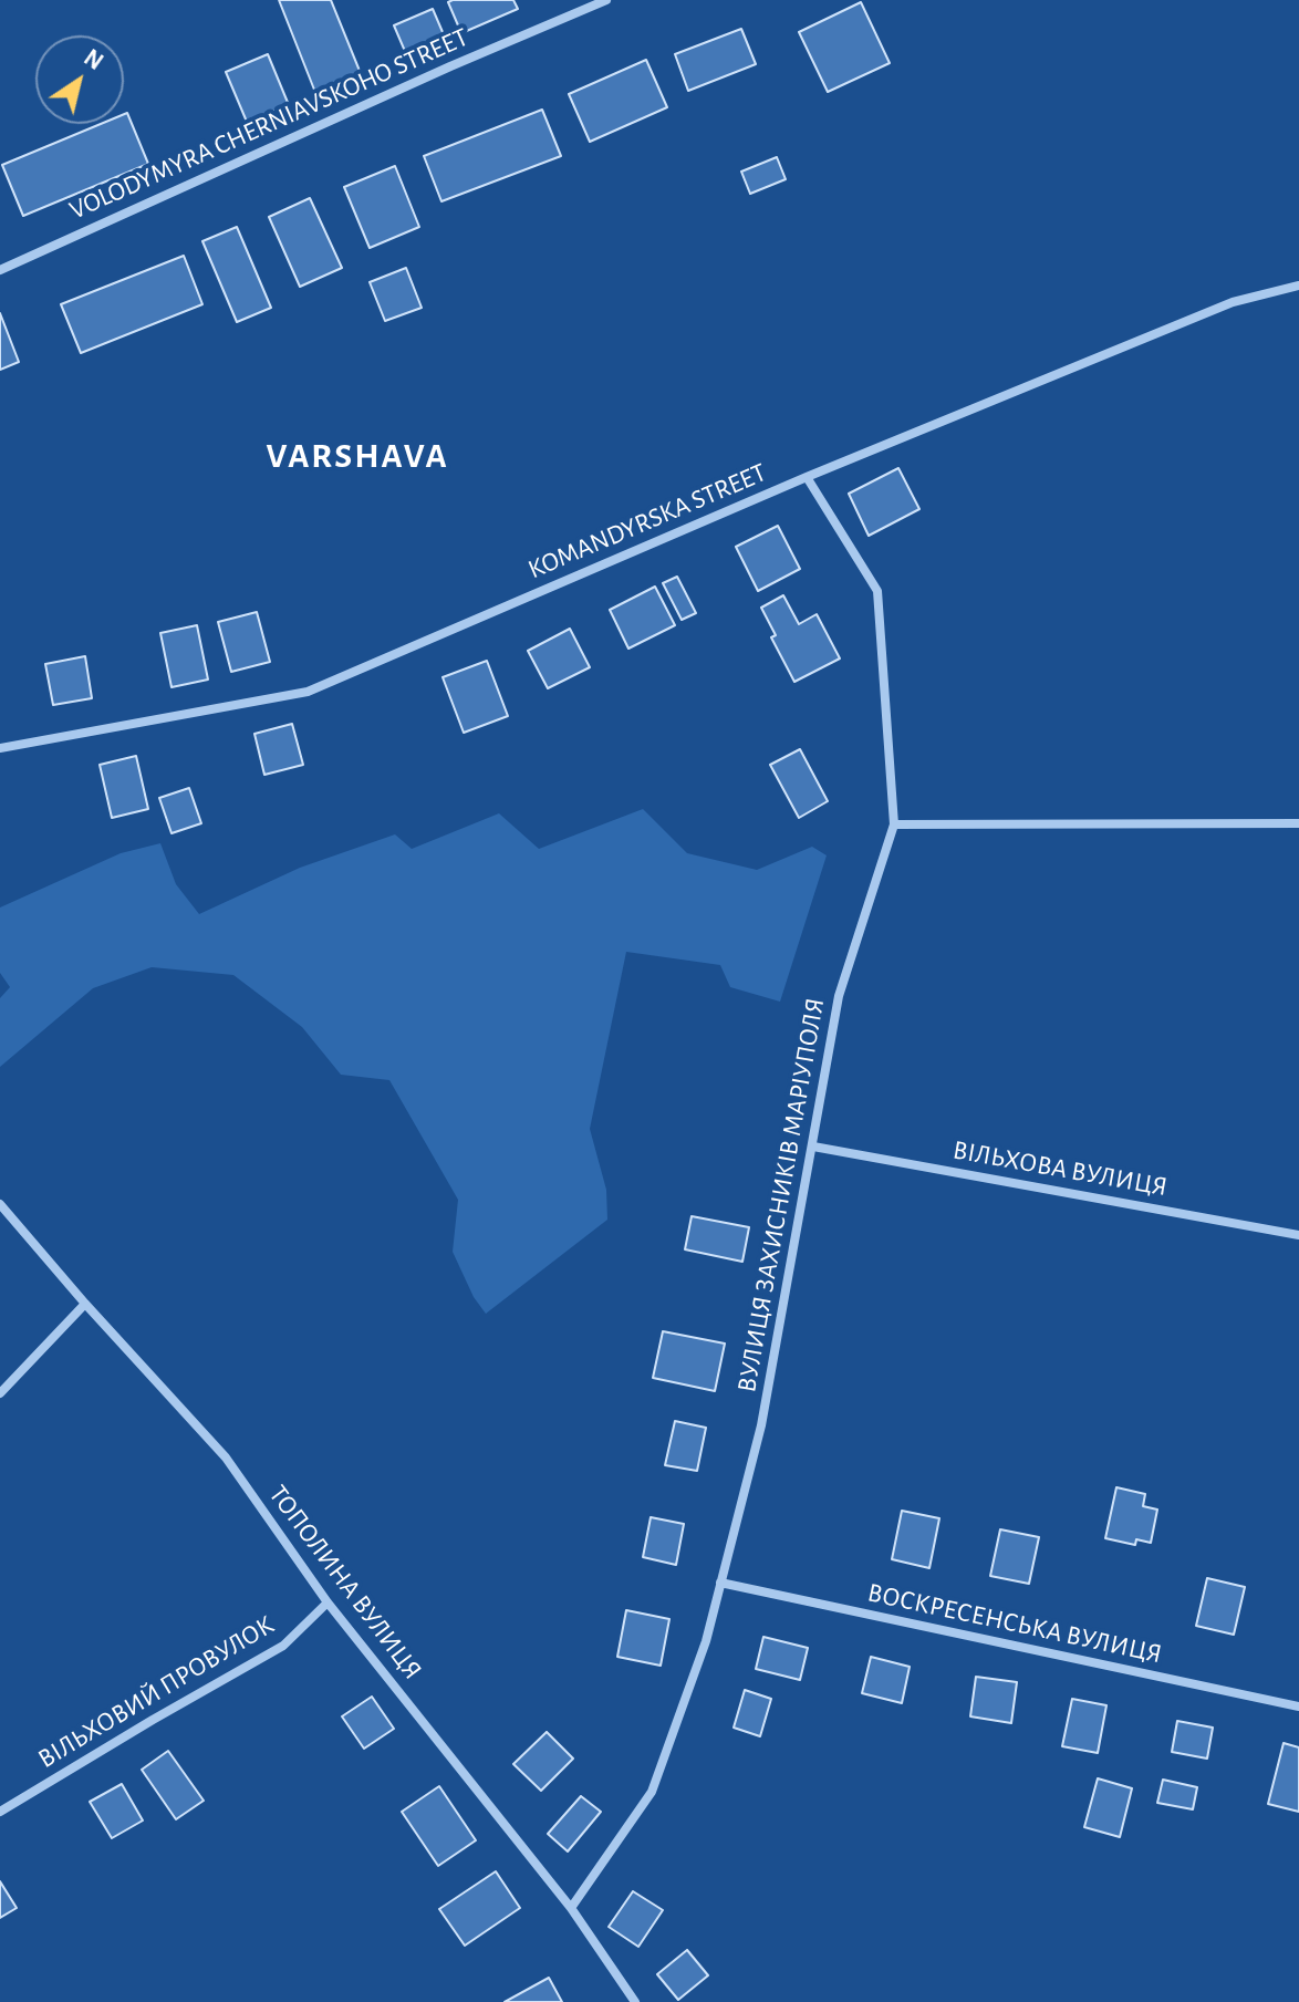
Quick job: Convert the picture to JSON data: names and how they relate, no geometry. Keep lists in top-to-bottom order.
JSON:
{
  "streets": {
    "street": [
      "VOLODYMYRA CHERNIAVSKOHO STREET",
      "KOMANDYRSKA STREET",
      "ВІЛЬХОВА ВУЛИЦЯ",
      "ВУЛИЦЯ ЗАХИСНИКІВ МАРІУПОЛЯ",
      "ТОПОЛИНА ВУЛИЦЯ",
      "ВОСКРЕСЕНСЬКА ВУЛИЦЯ",
      "ВІЛЬХОВИЙ ПРОВУЛОК"
    ]
  },
  "crossings": [
    ["KOMANDYRSKA STREET", "ВУЛИЦЯ ЗАХИСНИКІВ МАРІУПОЛЯ"],
    ["ВІЛЬХОВА ВУЛИЦЯ", "ВУЛИЦЯ ЗАХИСНИКІВ МАРІУПОЛЯ"],
    ["ВУЛИЦЯ ЗАХИСНИКІВ МАРІУПОЛЯ", "ТОПОЛИНА ВУЛИЦЯ"],
    ["ВУЛИЦЯ ЗАХИСНИКІВ МАРІУПОЛЯ", "ВОСКРЕСЕНСЬКА ВУЛИЦЯ"],
    ["ТОПОЛИНА ВУЛИЦЯ", "ВІЛЬХОВИЙ ПРОВУЛОК"]
  ],
  "districts": ["VARSHAVA"],
  "north": "top right"
}
